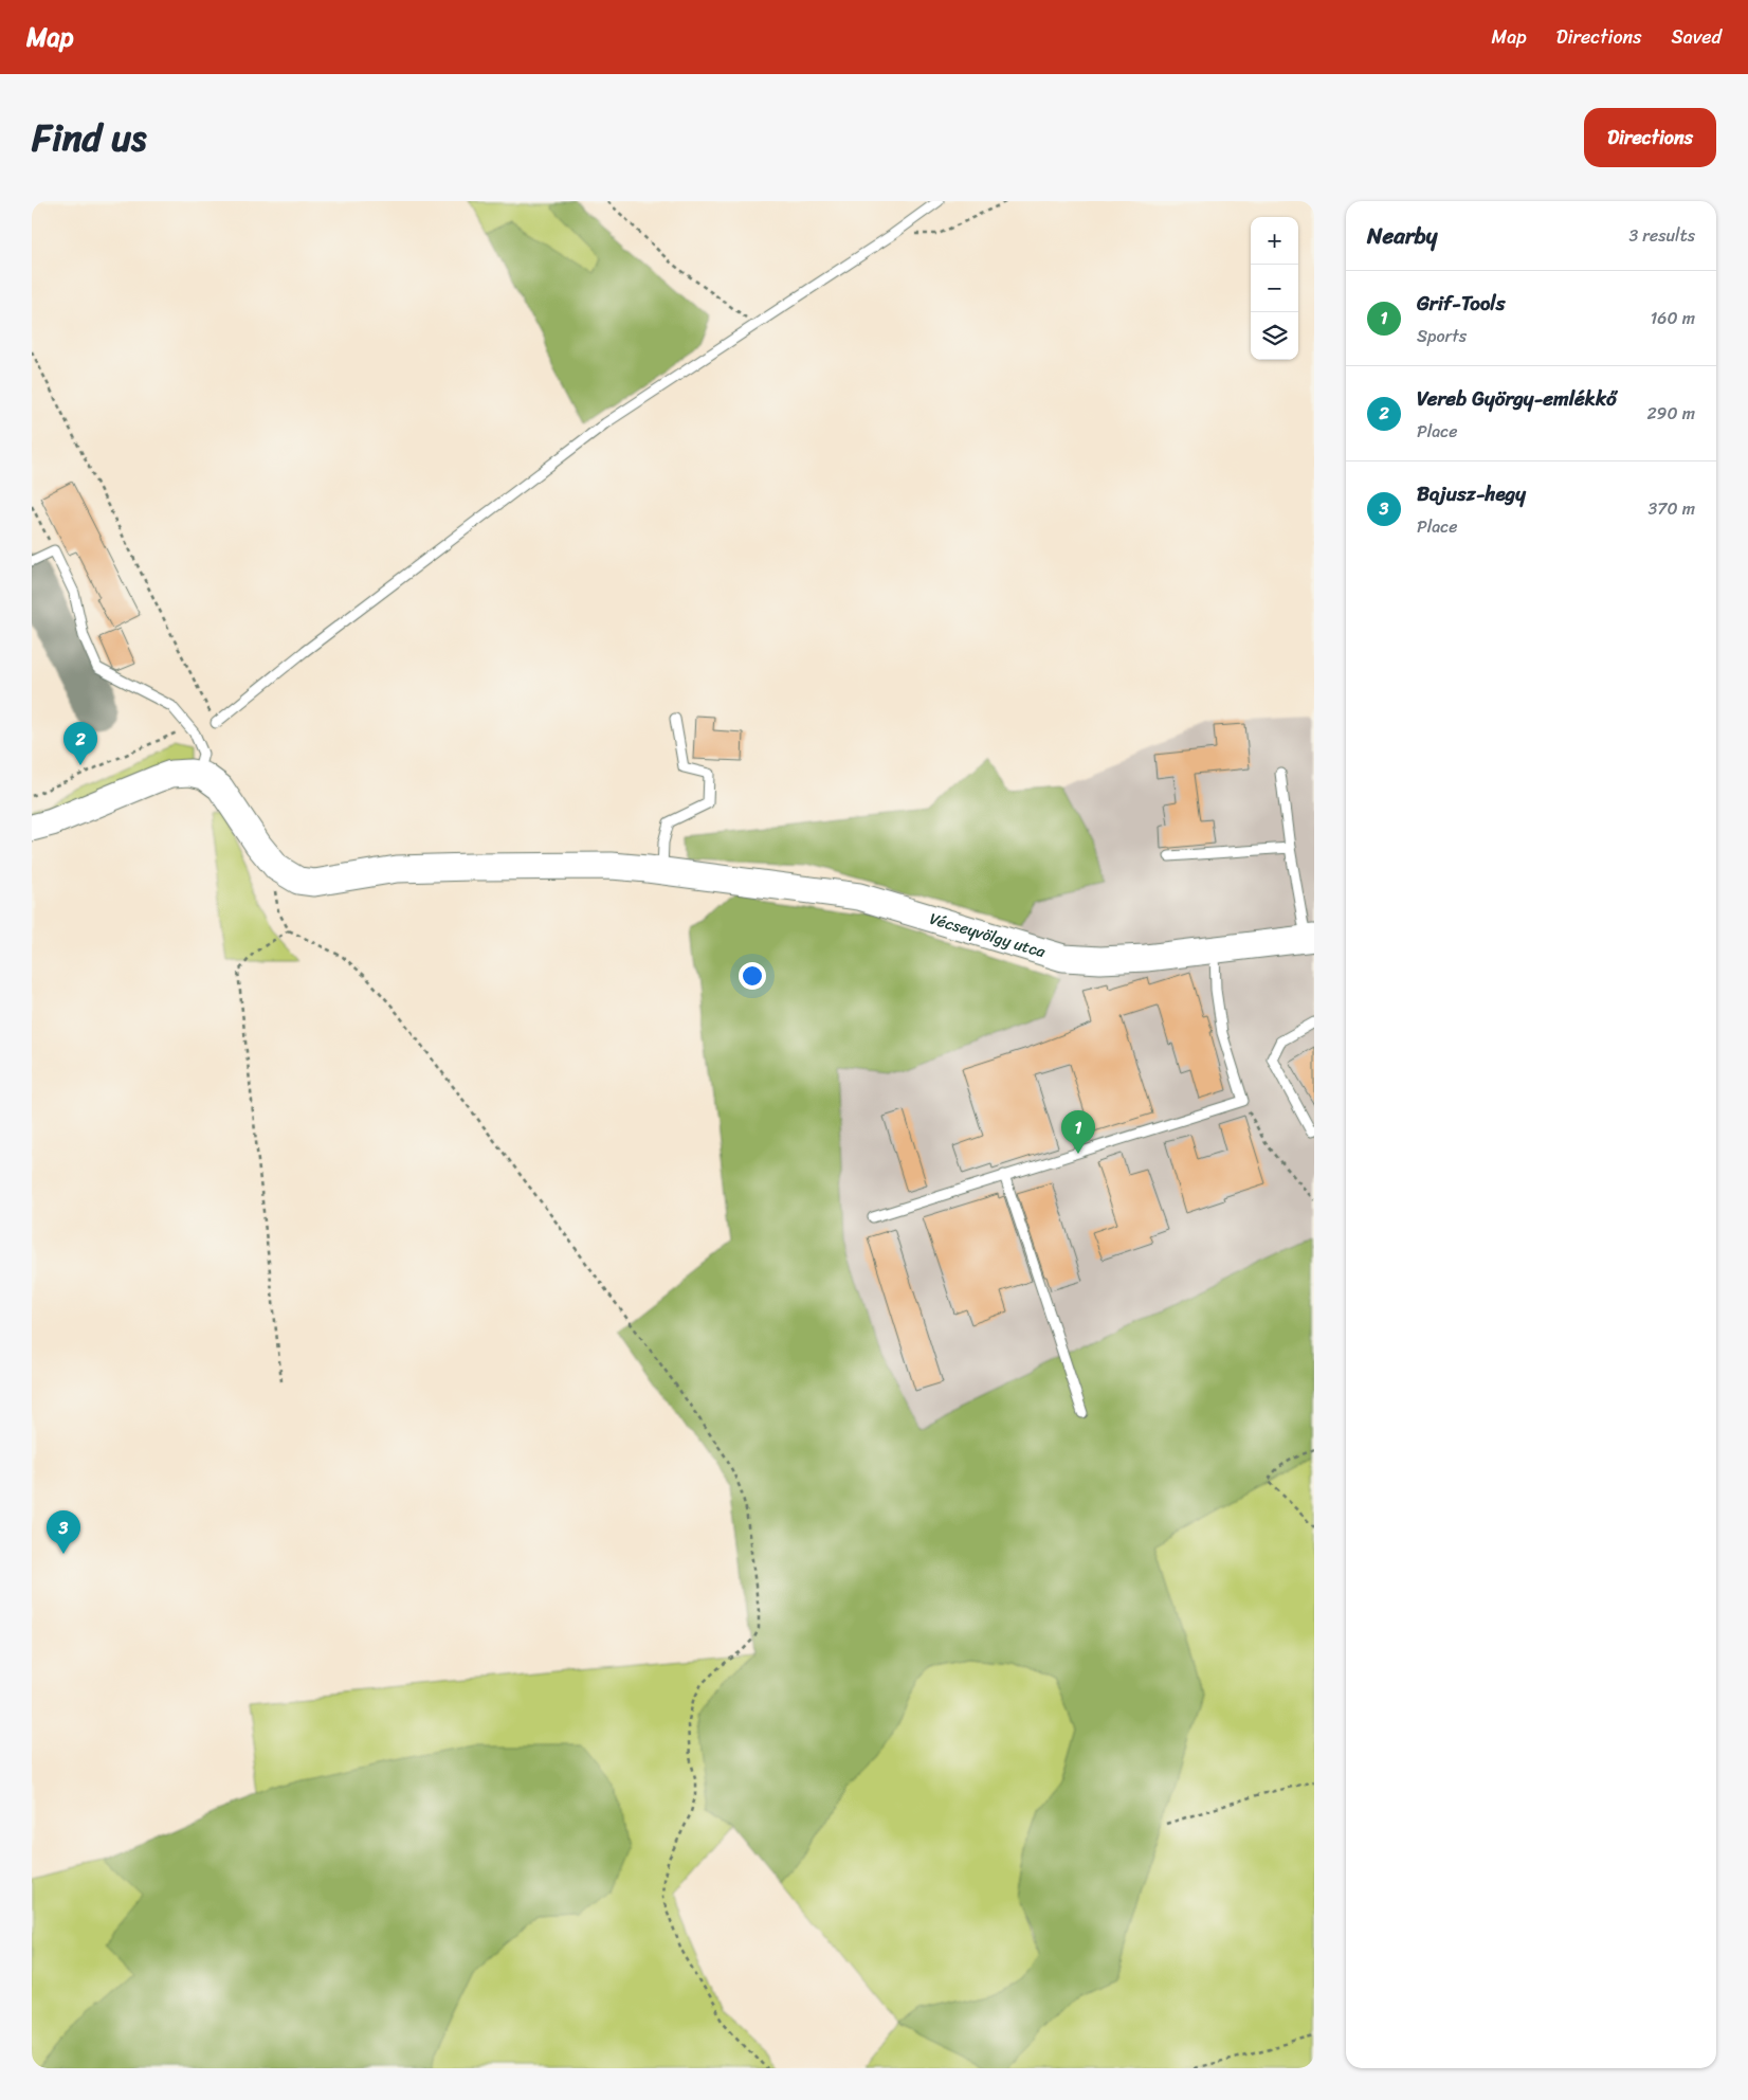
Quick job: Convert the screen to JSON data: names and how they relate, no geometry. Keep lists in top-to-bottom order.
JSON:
{
  "streets": {
    "main road": ["Vécseyvölgy utca"]
  },
  "page": {
    "header": "Map",
    "nav": ["Map", "Directions", "Saved"],
    "title": "Find us",
    "buttons": "Directions",
    "heading": ["Nearby", "3 results"],
    "map_buttons": ["+", "−"],
    "list": [
      {
        "mark": "1",
        "name": "Grif-Tools",
        "note": "Sports",
        "value": "160 m"
      },
      {
        "mark": "2",
        "name": "Vereb György-emlékkő",
        "note": "Place",
        "value": "290 m"
      },
      {
        "mark": "3",
        "name": "Bajusz-hegy",
        "note": "Place",
        "value": "370 m"
      }
    ],
    "pins": ["2", "1", "3"]
  }
}
